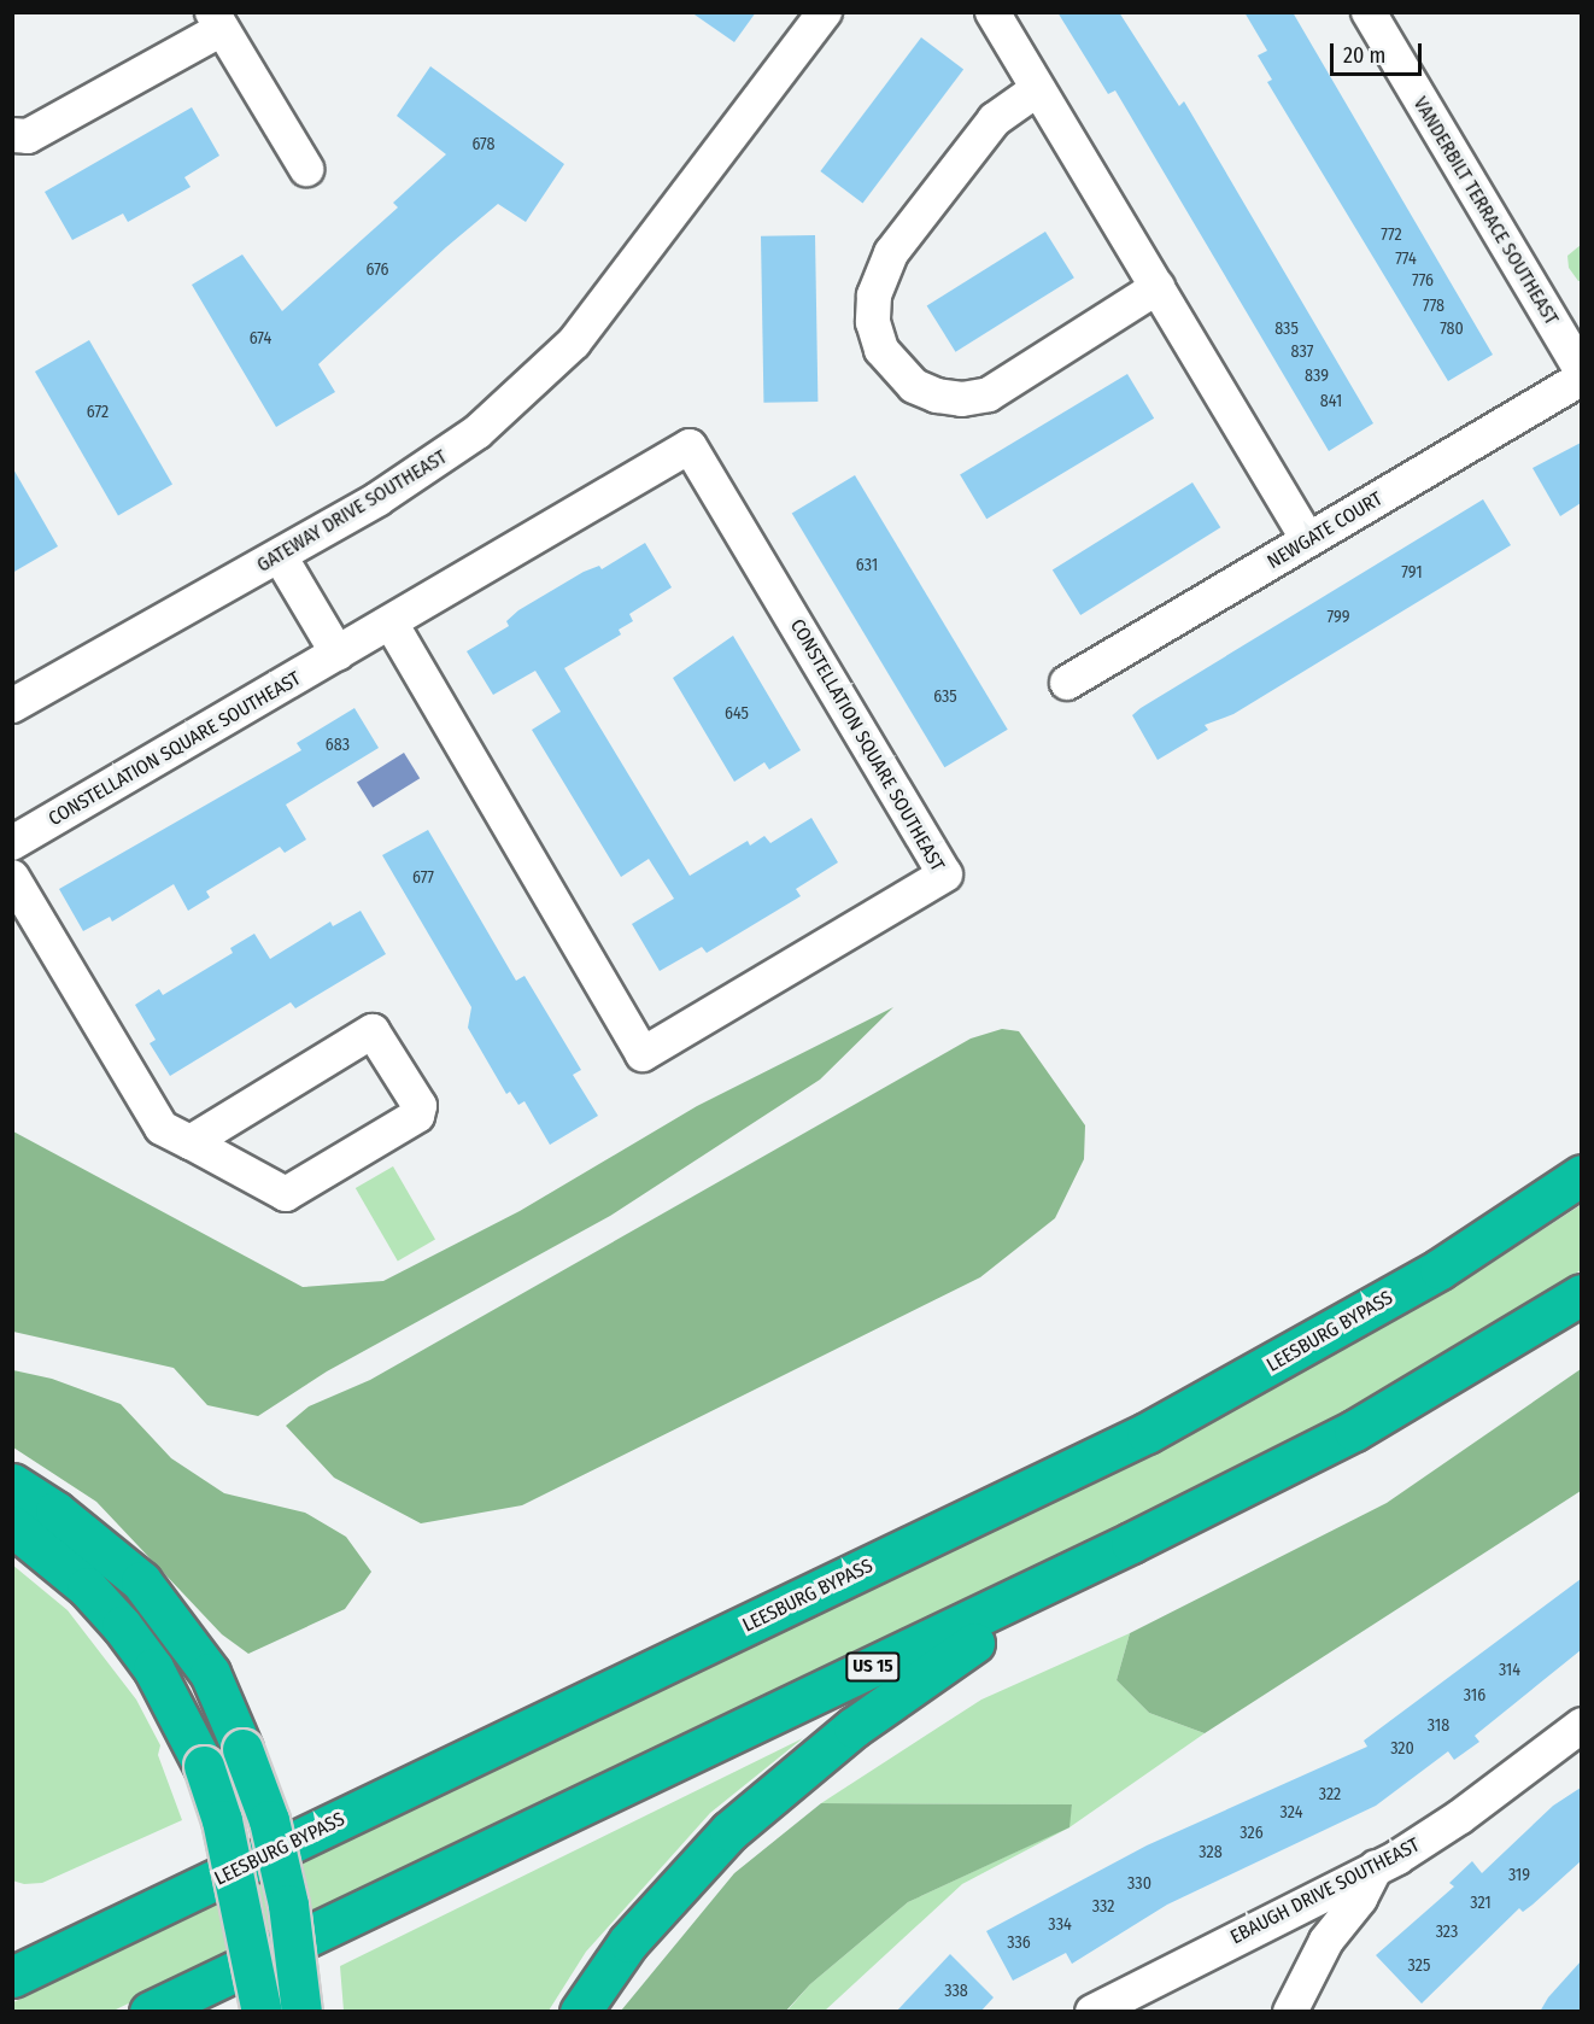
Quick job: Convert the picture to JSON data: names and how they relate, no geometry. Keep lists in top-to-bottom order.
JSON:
{
  "streets": {
    "highway": ["LEESBURG BYPASS", "US 15"],
    "street": [
      "VANDERBILT TERRACE SOUTHEAST",
      "GATEWAY DRIVE SOUTHEAST",
      "NEWGATE COURT",
      "CONSTELLATION SQUARE SOUTHEAST",
      "EBAUGH DRIVE SOUTHEAST"
    ]
  },
  "crossings": [
    ["VANDERBILT TERRACE SOUTHEAST", "NEWGATE COURT"]
  ],
  "house_numbers": [
    "678",
    "772",
    "774",
    "676",
    "776",
    "778",
    "835",
    "780",
    "674",
    "837",
    "839",
    "841",
    "672",
    "631",
    "791",
    "799",
    "635",
    "645",
    "683",
    "677",
    "314",
    "316",
    "318",
    "320",
    "322",
    "324",
    "326",
    "328",
    "319",
    "330",
    "321",
    "332",
    "334",
    "323",
    "336",
    "325",
    "338"
  ],
  "scale_bar": "20 m"
}
